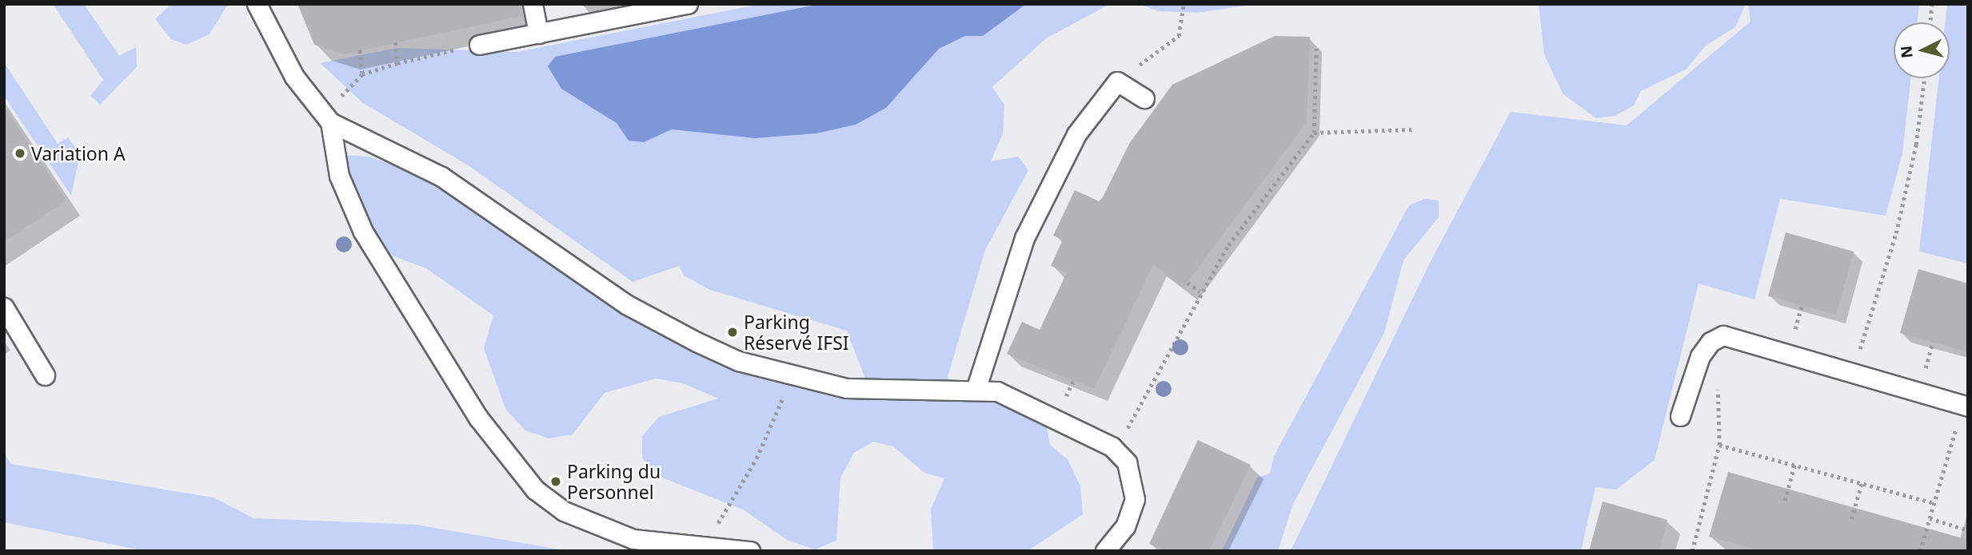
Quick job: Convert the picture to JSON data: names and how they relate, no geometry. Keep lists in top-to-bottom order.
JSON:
{
  "places": ["Variation A", "Parking Réservé IFSI", "Parking du Personnel"],
  "north": "left"
}
